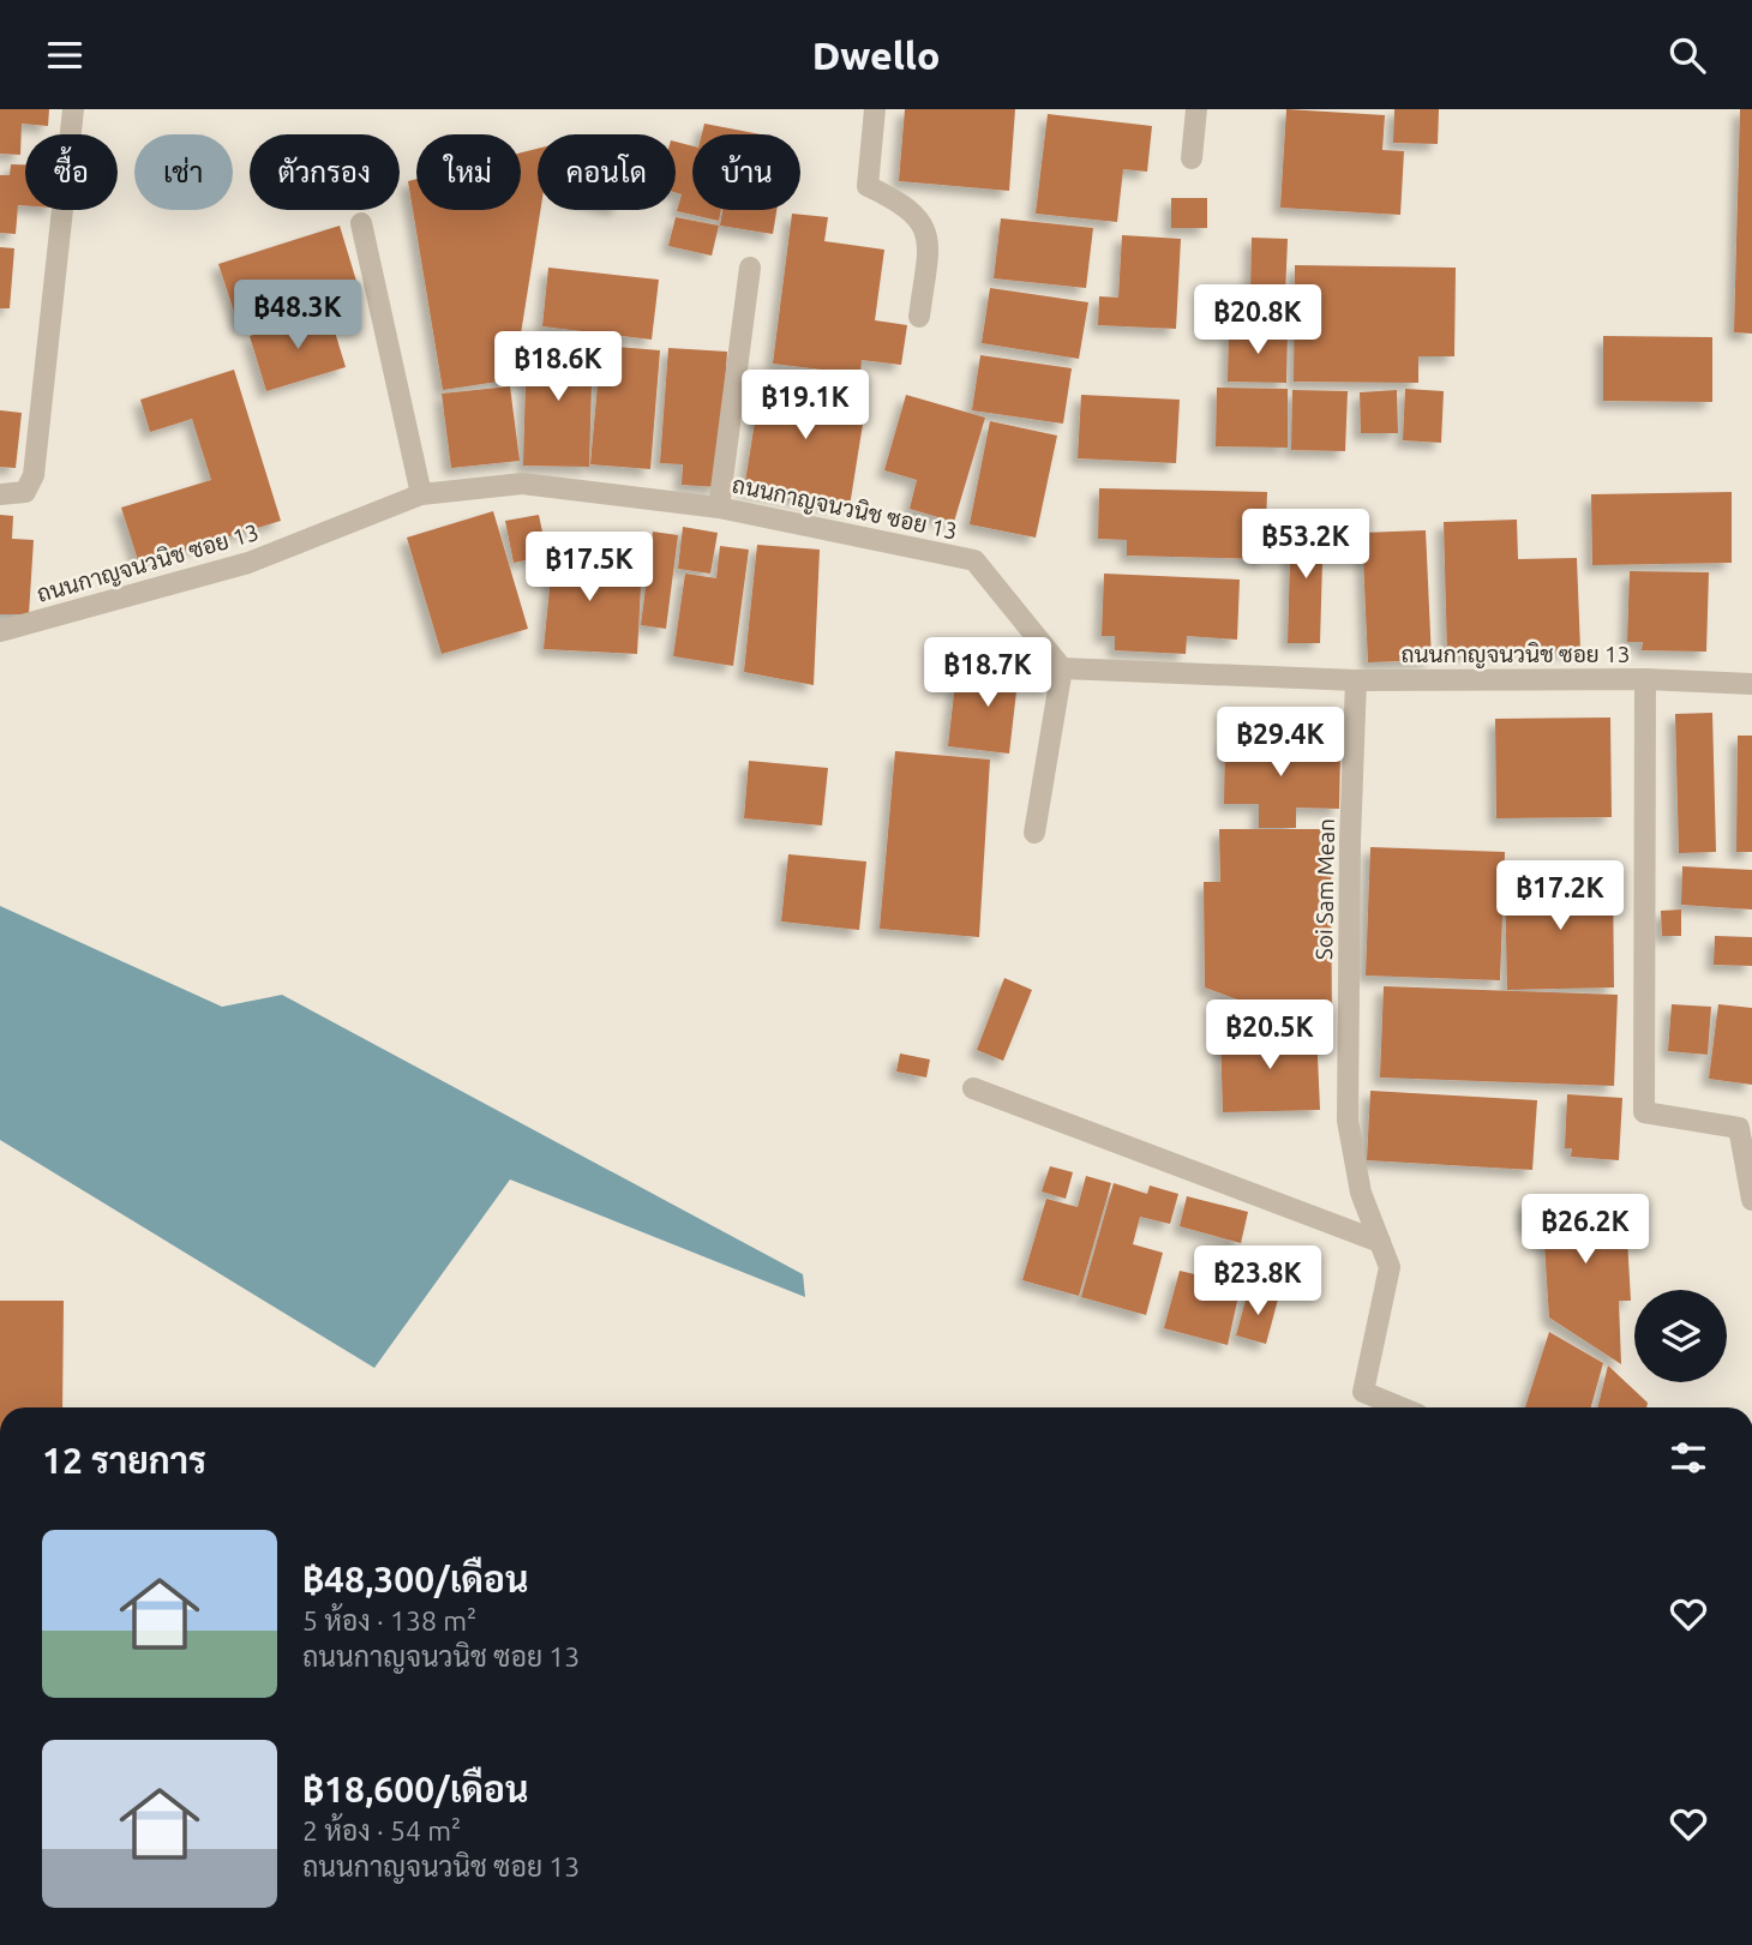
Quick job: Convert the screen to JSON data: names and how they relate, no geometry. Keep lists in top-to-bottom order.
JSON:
{
  "streets": {
    "street": ["ถนนกาญจนวนิช ซอย 13", "Soi Sam Mean"]
  },
  "crossings": [
    ["ถนนกาญจนวนิช ซอย 13", "Soi Sam Mean"]
  ],
  "page": {
    "header": "Dwello",
    "chip": [
      "ซื้อ",
      "เช่า",
      "ตัวกรอง",
      "ใหม่",
      "คอนโด",
      "บ้าน"
    ],
    "price": [
      "฿48.3K",
      "฿20.8K",
      "฿18.6K",
      "฿19.1K",
      "฿53.2K",
      "฿17.5K",
      "฿18.7K",
      "฿29.4K",
      "฿17.2K",
      "฿20.5K",
      "฿26.2K",
      "฿23.8K"
    ],
    "heading": "12 รายการ",
    "list": [
      {
        "name": "฿48,300/เดือน",
        "note": "5 ห้อง · 138 m² · ถนนกาญจนวนิช ซอย 13"
      },
      {
        "name": "฿18,600/เดือน",
        "note": "2 ห้อง · 54 m² · ถนนกาญจนวนิช ซอย 13"
      }
    ]
  }
}
